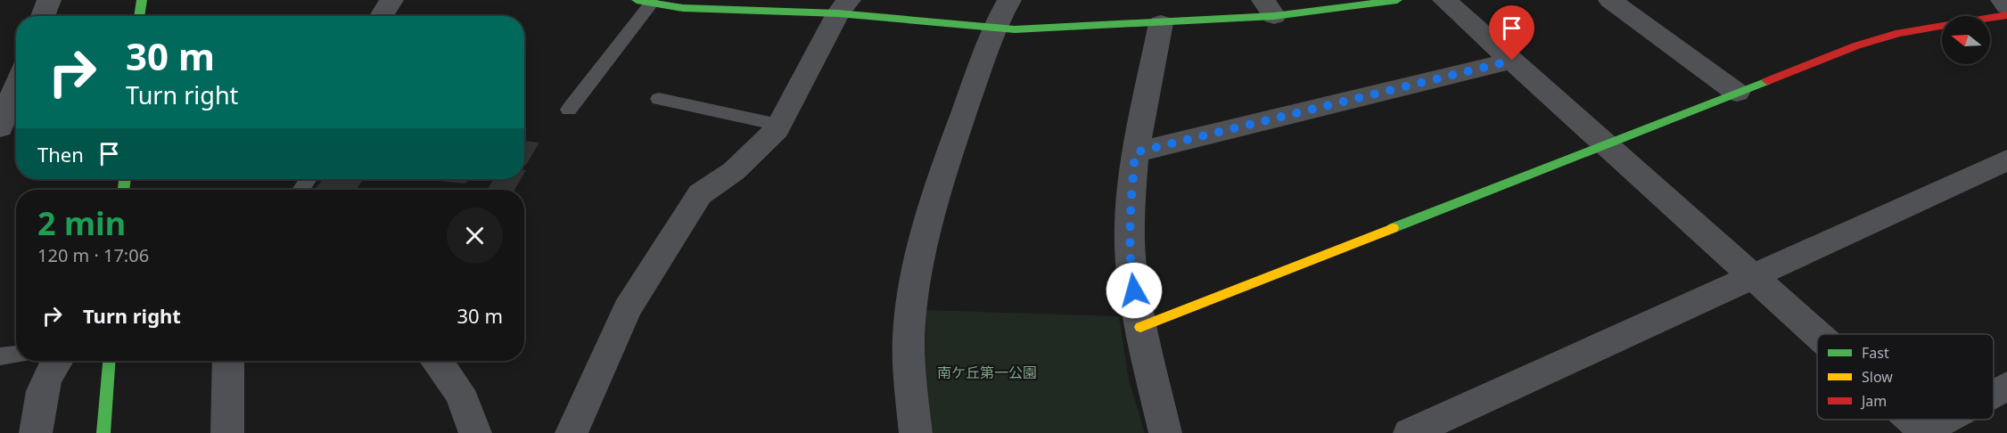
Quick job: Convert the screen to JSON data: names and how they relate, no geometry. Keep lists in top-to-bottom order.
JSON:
{
  "parks": ["南ケ丘第一公園"],
  "legend": ["Fast", "Slow", "Jam"],
  "north": "left",
  "page": {
    "turn": ["30 m", "Turn right"],
    "then": "Then",
    "heading": ["2 min", "120 m · 17:06"],
    "list": [
      {
        "name": "Turn right",
        "value": "30 m"
      }
    ]
  }
}
